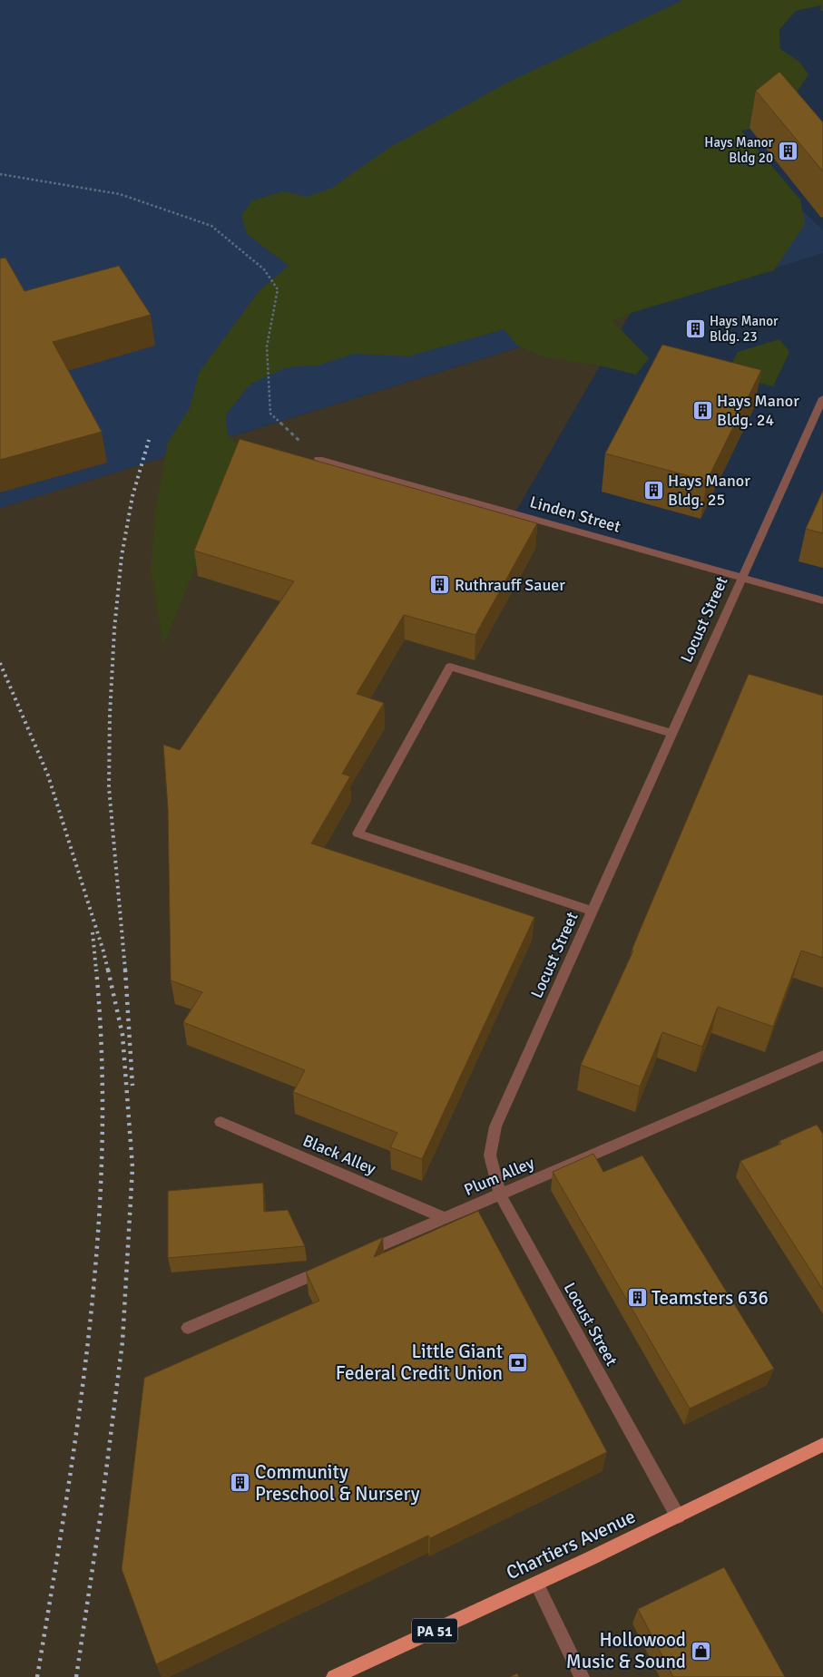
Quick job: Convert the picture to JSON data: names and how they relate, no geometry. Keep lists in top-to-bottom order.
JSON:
{
  "streets": {
    "main road": ["Chartiers Avenue", "PA 51"],
    "street": [
      "Linden Street",
      "Locust Street",
      "Black Alley",
      "Plum Alley"
    ]
  },
  "crossings": [
    ["Linden Street", "Locust Street"],
    ["Locust Street", "Plum Alley"],
    ["Locust Street", "Chartiers Avenue"],
    ["Black Alley", "Plum Alley"]
  ],
  "places": {
    "building": [
      "Hays Manor Bldg 20",
      "Hays Manor Bldg. 23",
      "Hays Manor Bldg. 24",
      "Hays Manor Bldg. 25",
      "Ruthrauff Sauer",
      "Teamsters 636",
      "Community Preschool & Nursery"
    ],
    "bank": ["Little Giant Federal Credit Union"],
    "shop": ["Hollowood Music & Sound"]
  }
}
